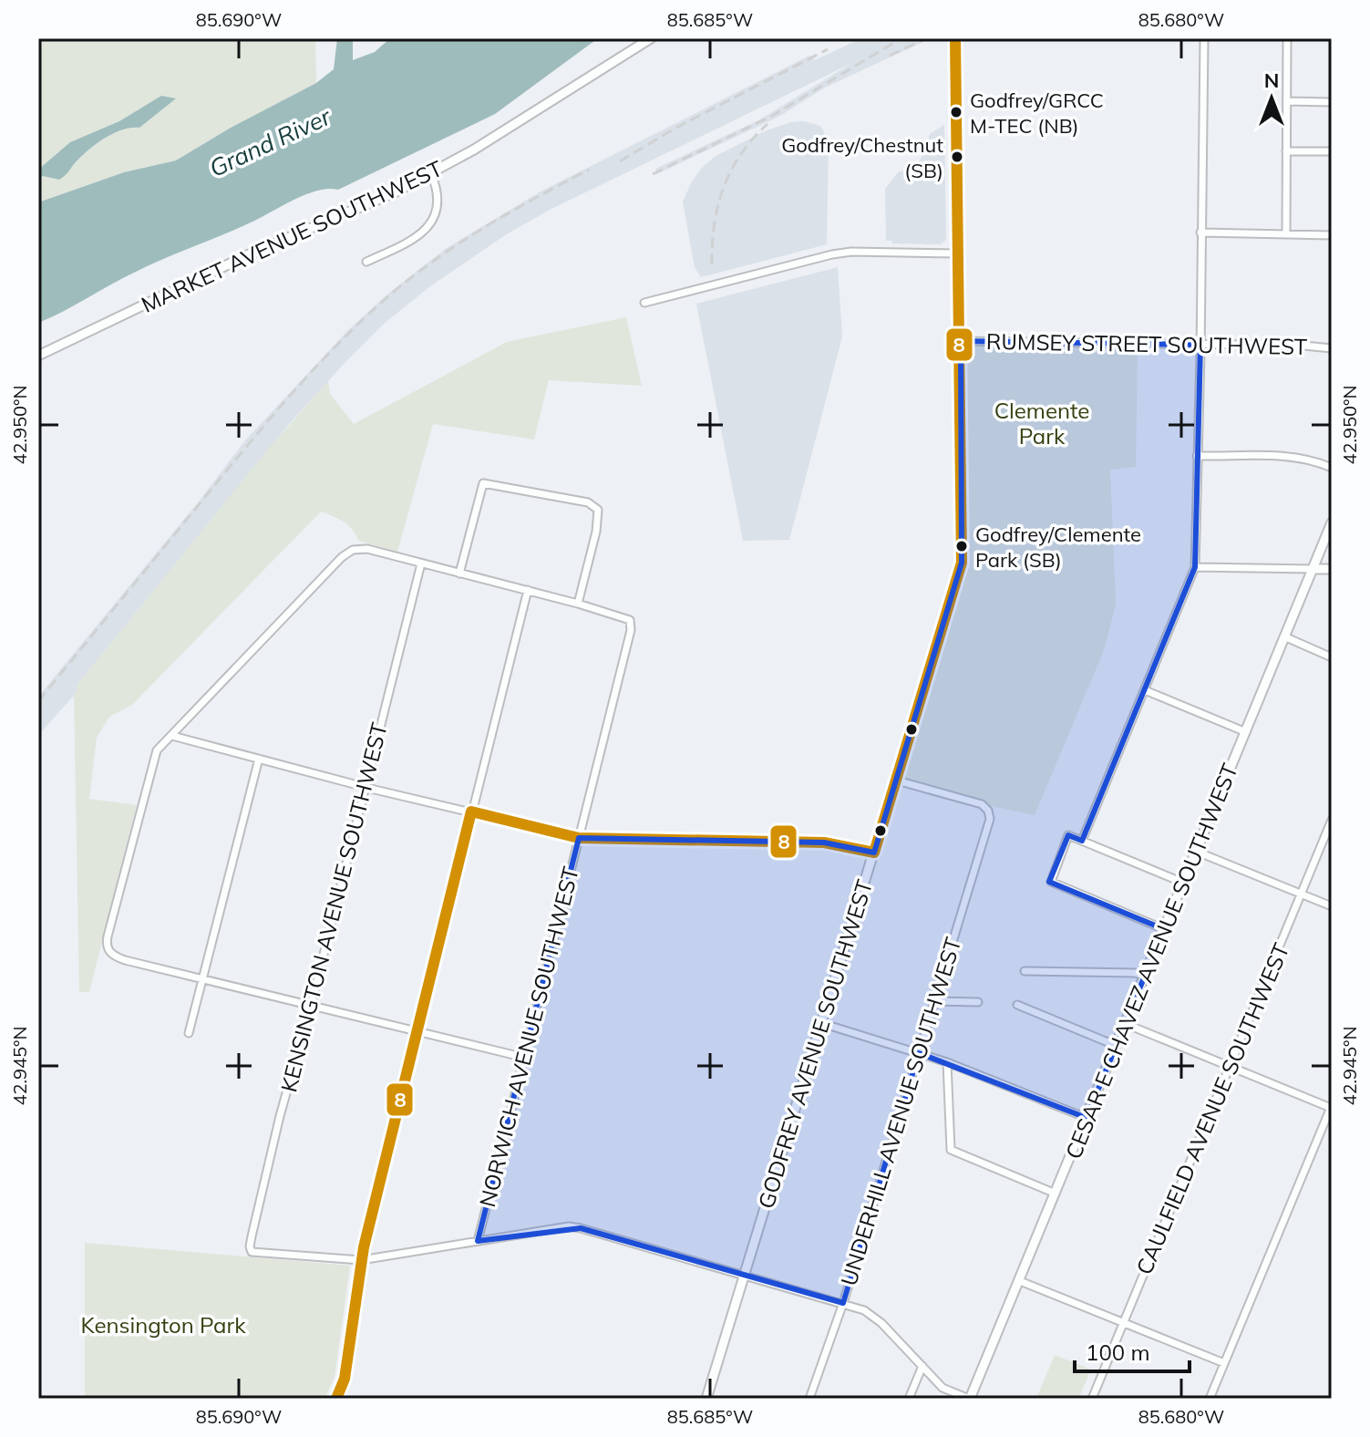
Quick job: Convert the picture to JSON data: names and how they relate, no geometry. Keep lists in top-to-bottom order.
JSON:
{
  "streets": {
    "main road": ["MARKET AVENUE SOUTHWEST", "CESAR E CHAVEZ AVENUE SOUTHWEST", "GODFREY AVENUE SOUTHWEST"],
    "street": [
      "RUMSEY STREET SOUTHWEST",
      "KENSINGTON AVENUE SOUTHWEST",
      "NORWICH AVENUE SOUTHWEST",
      "CAULFIELD AVENUE SOUTHWEST",
      "UNDERHILL AVENUE SOUTHWEST"
    ]
  },
  "crossings": [
    ["RUMSEY STREET SOUTHWEST", "GODFREY AVENUE SOUTHWEST"],
    ["GODFREY AVENUE SOUTHWEST", "UNDERHILL AVENUE SOUTHWEST"]
  ],
  "water": ["Grand River"],
  "parks": ["Clemente Park", "Kensington Park"],
  "places": ["Godfrey/GRCC M-TEC (NB)", "Godfrey/Chestnut (SB)", "Godfrey/Clemente Park (SB)"],
  "lines": ["transit line 8"],
  "scale_bar": "100 m",
  "north": "top",
  "coordinates": [
    "85.690°W",
    "85.685°W",
    "85.680°W",
    "42.950°N",
    "42.945°N"
  ]
}
